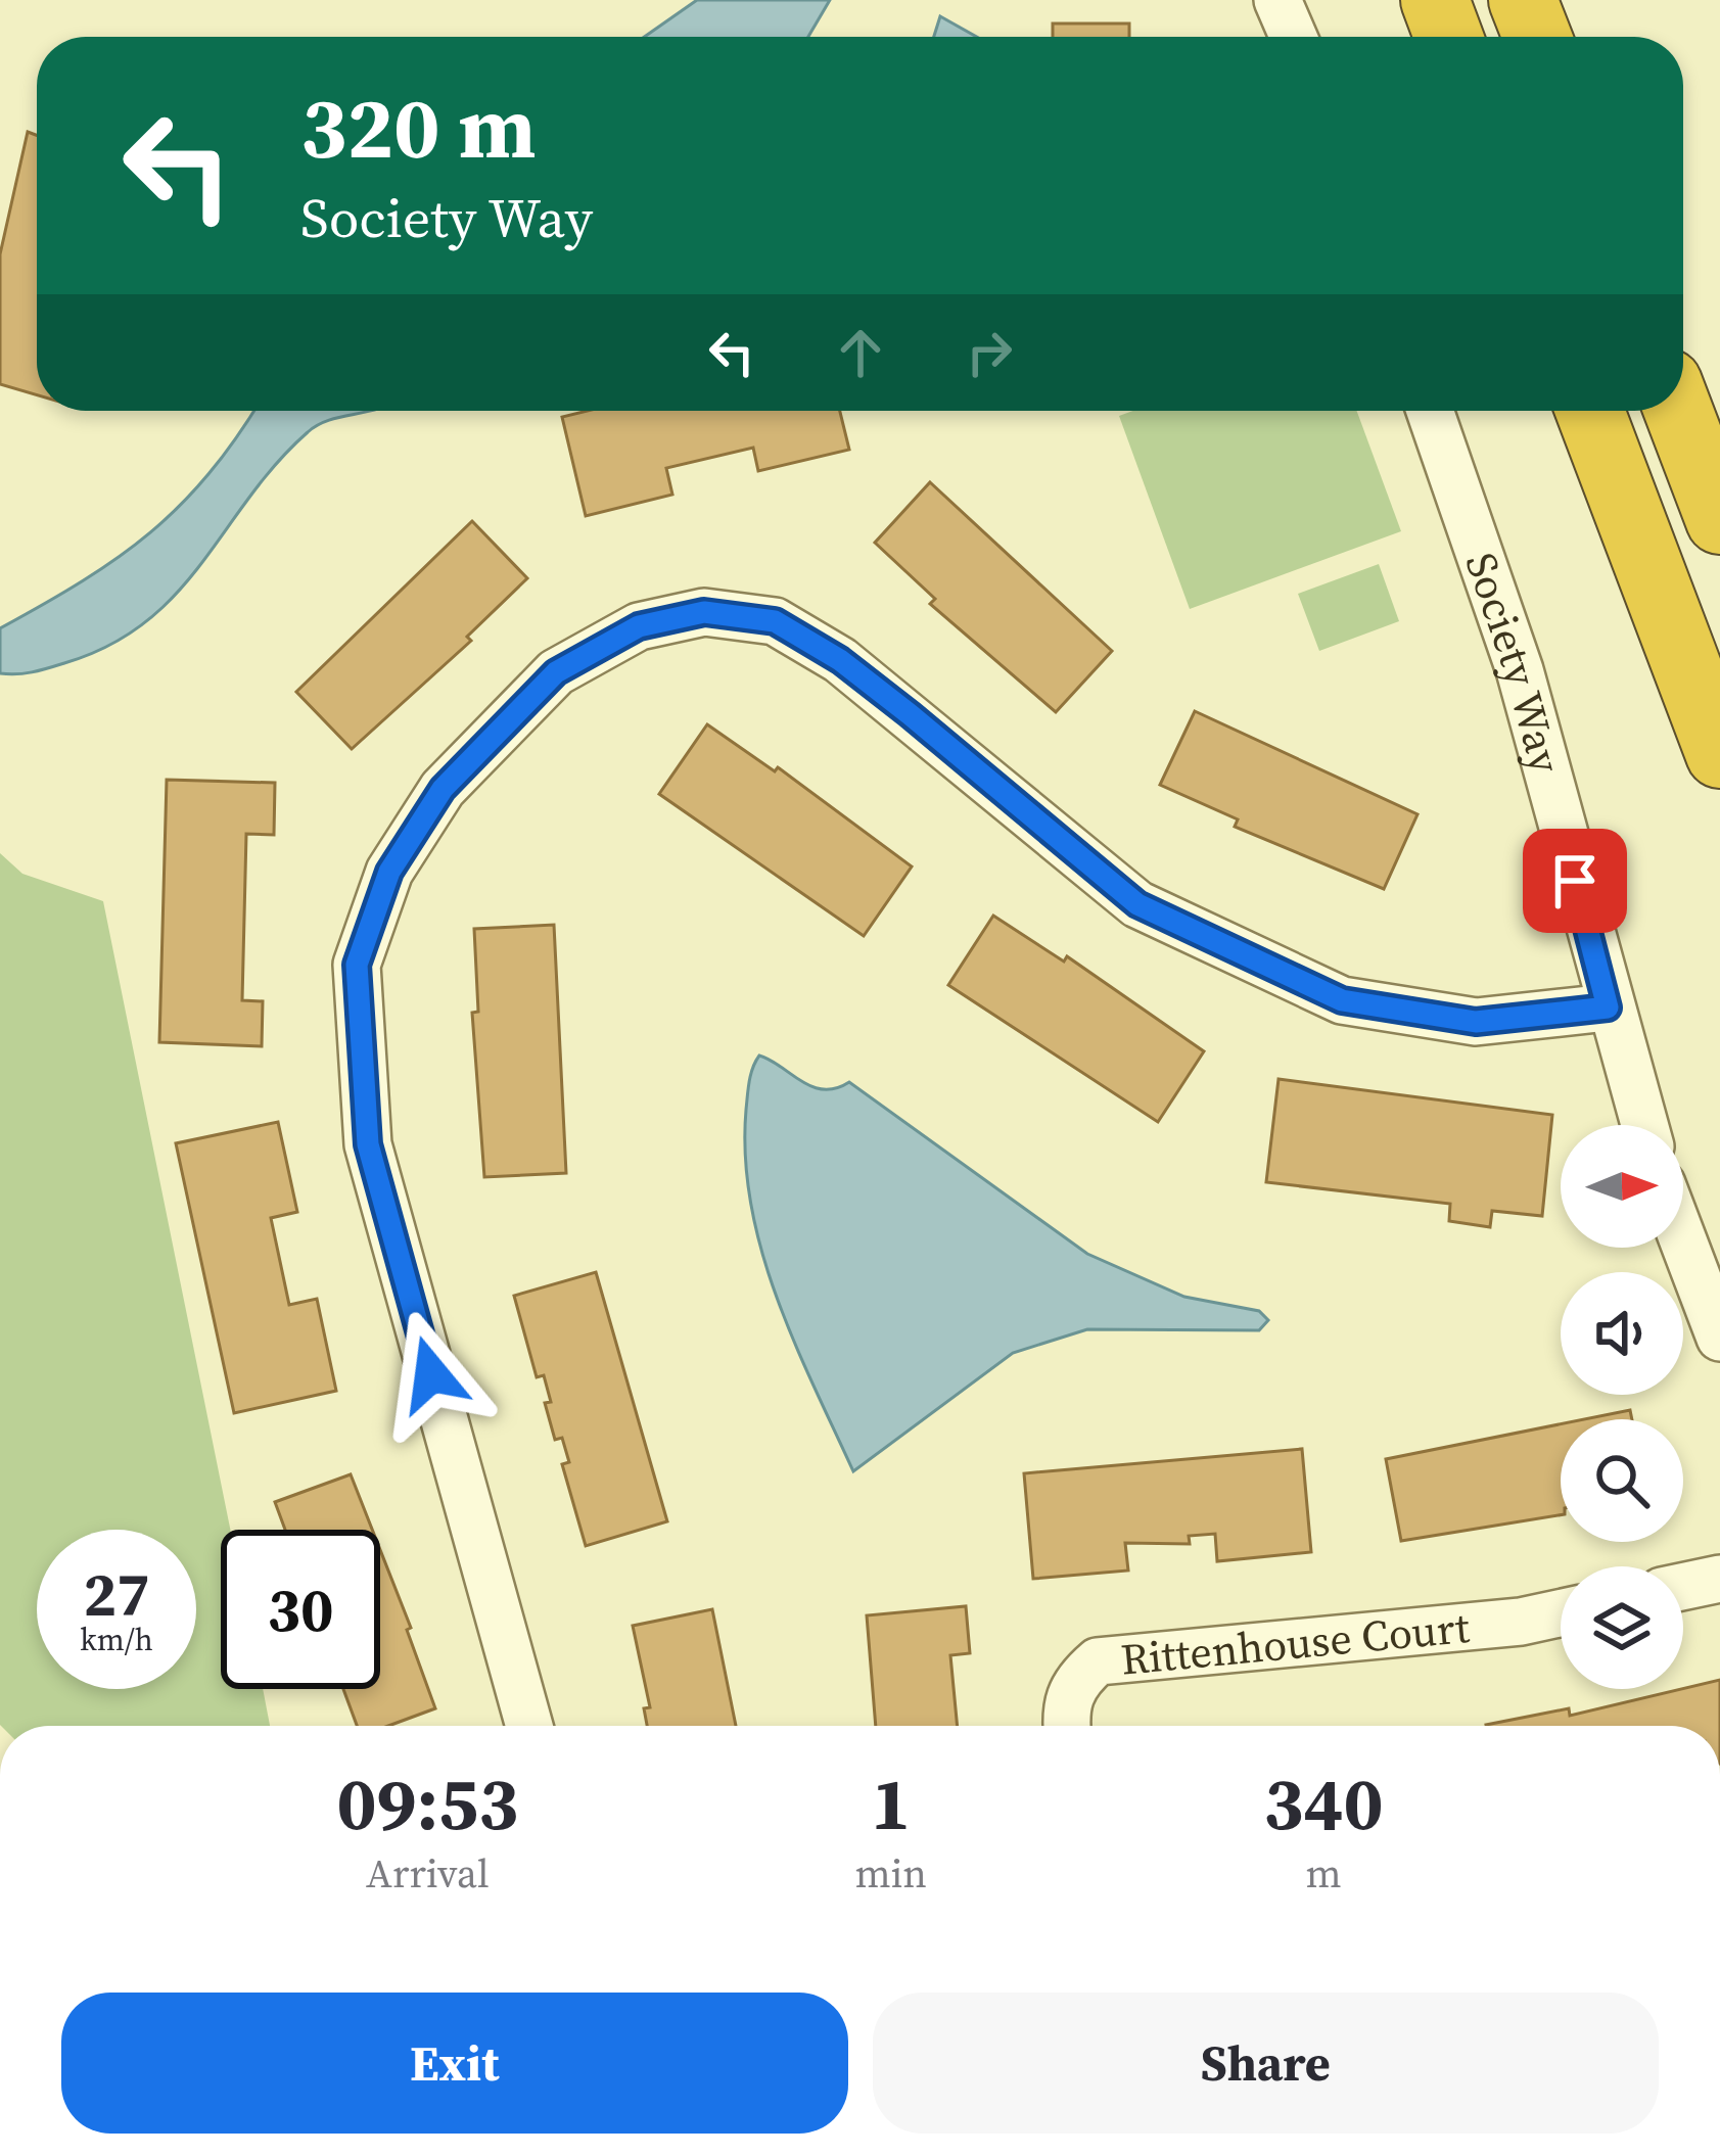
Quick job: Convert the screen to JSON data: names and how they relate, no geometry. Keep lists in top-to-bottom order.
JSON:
{
  "streets": {
    "street": ["Society Way", "Rittenhouse Court"]
  },
  "north": "right",
  "page": {
    "turn": ["320 m", "Society Way"],
    "speed": "27 km/h",
    "limit": "30",
    "eta": [
      "09:53",
      "Arrival",
      "1",
      "min",
      "340",
      "m"
    ],
    "buttons": ["Exit", "Share"]
  }
}
